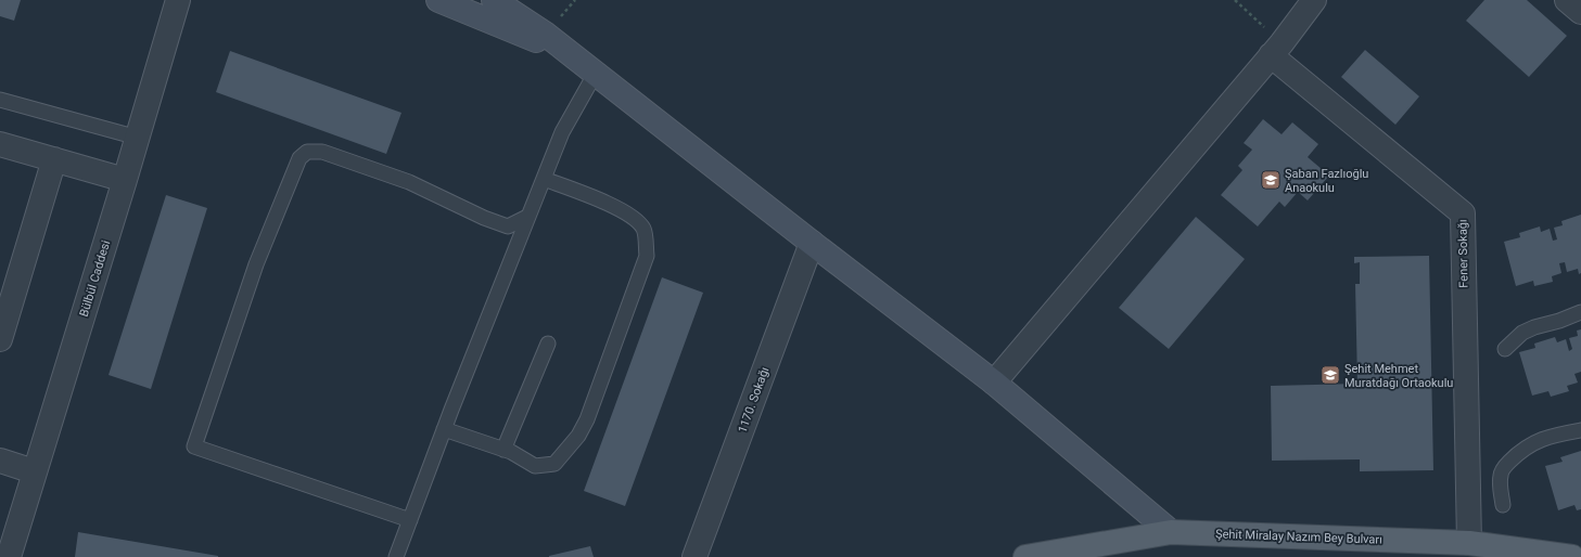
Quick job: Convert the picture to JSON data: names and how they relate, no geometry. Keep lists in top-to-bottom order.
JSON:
{
  "streets": {
    "main road": ["Şehit Miralay Nazım Bey Bulvarı"],
    "street": ["Fener Sokağı", "Bülbül Caddesi", "1170. Sokağı"]
  },
  "crossings": [
    ["Fener Sokağı", "Şehit Miralay Nazım Bey Bulvarı"]
  ],
  "places": {
    "school or university": ["Şaban Fazlıoğlu Anaokulu", "Şehit Mehmet Muratdağı Ortaokulu"]
  }
}
